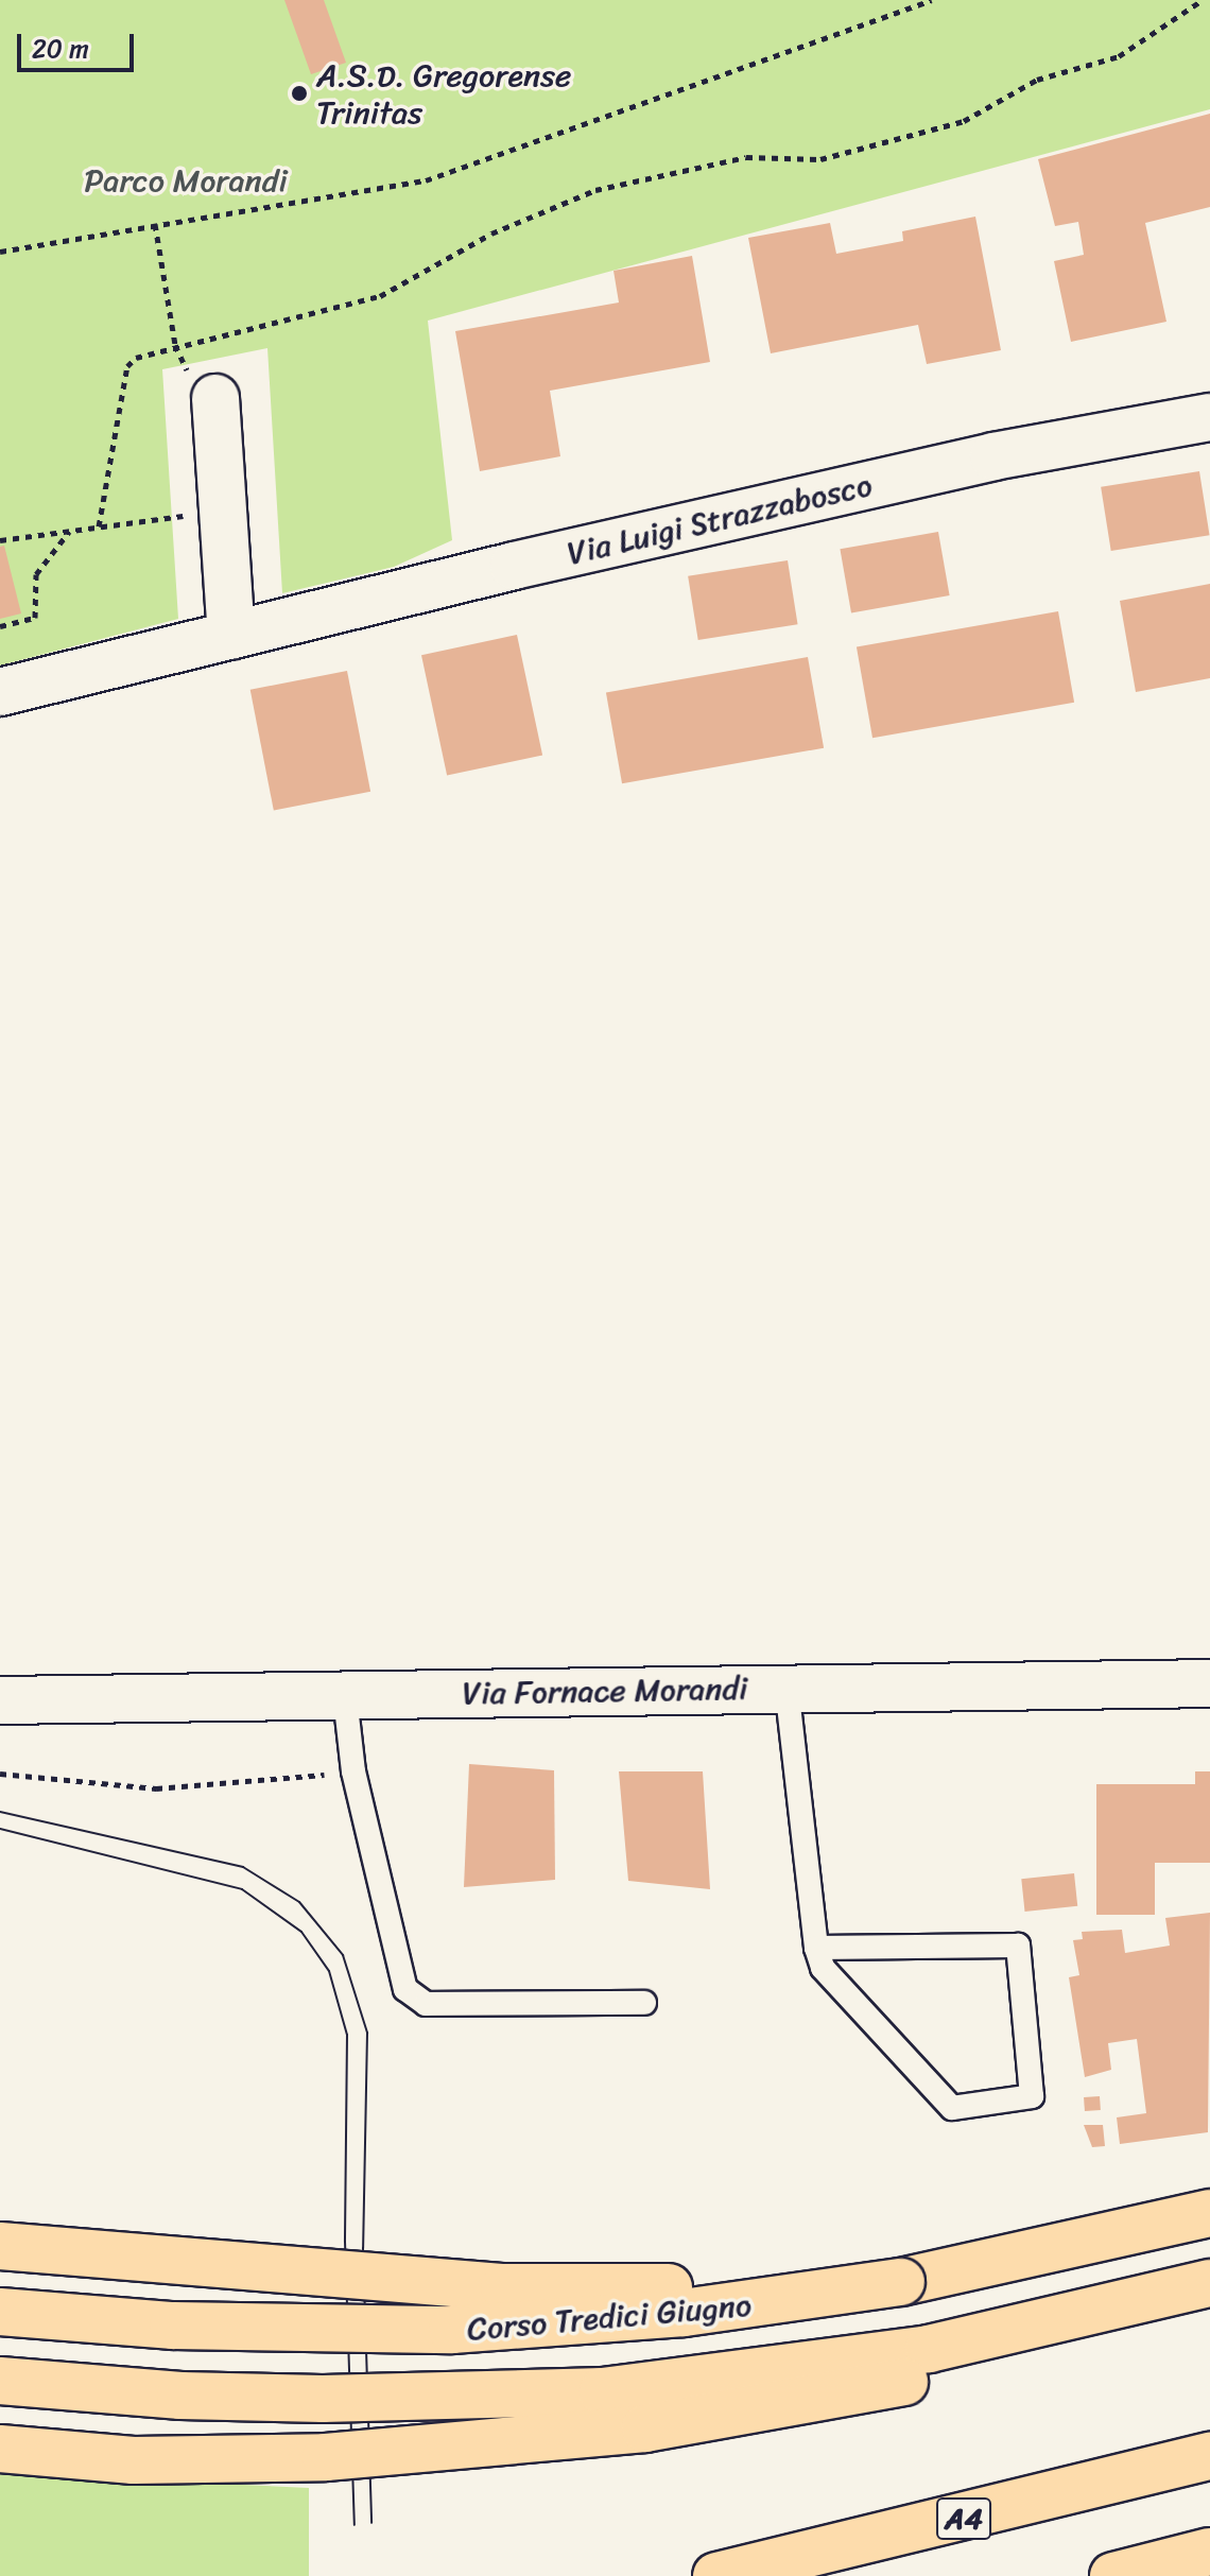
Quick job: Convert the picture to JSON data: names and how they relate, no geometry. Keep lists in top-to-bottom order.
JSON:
{
  "streets": {
    "highway": ["Corso Tredici Giugno", "A4"],
    "street": ["Via Luigi Strazzabosco", "Via Fornace Morandi"]
  },
  "parks": ["Parco Morandi"],
  "places": ["A.S.D. Gregorense Trinitas"],
  "scale_bar": "20 m"
}
